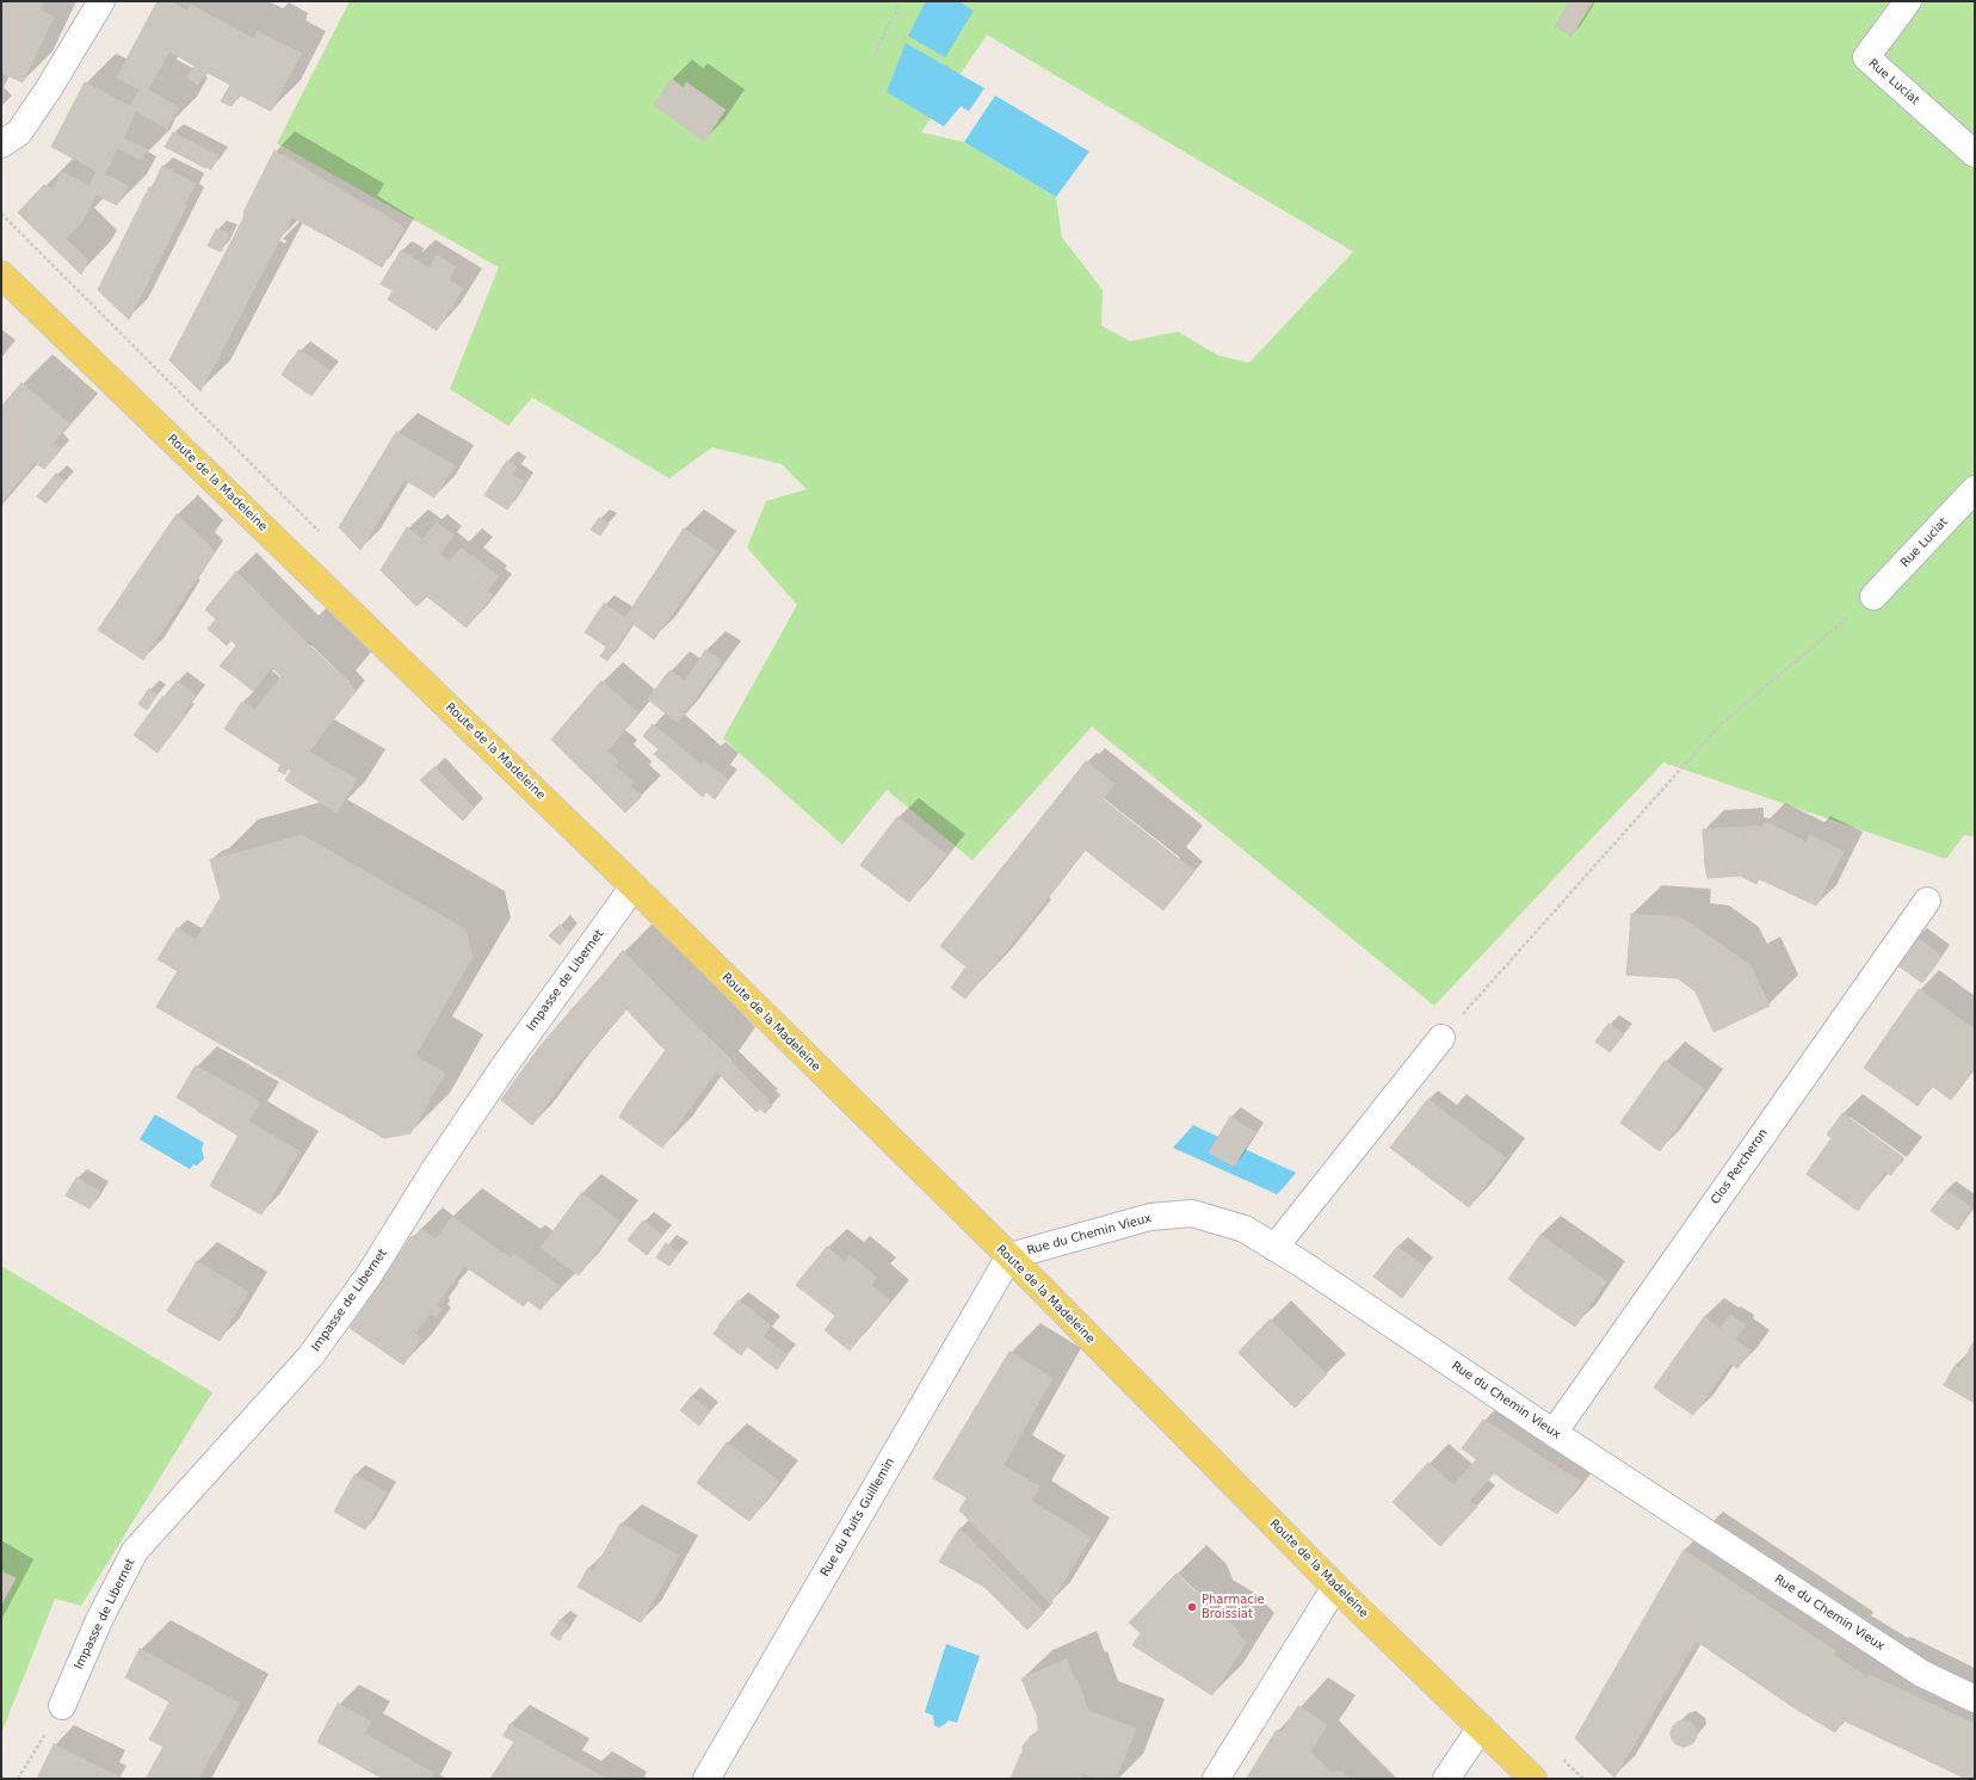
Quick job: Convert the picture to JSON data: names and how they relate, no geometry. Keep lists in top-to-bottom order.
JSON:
{
  "streets": {
    "main road": ["Route de la Madeleine"],
    "street": [
      "Rue Luciat",
      "Impasse de Libernet",
      "Clos Percheron",
      "Rue du Chemin Vieux",
      "Rue du Puits Guillemin"
    ]
  },
  "crossings": [
    ["Route de la Madeleine", "Impasse de Libernet"],
    ["Route de la Madeleine", "Rue du Chemin Vieux"],
    ["Route de la Madeleine", "Rue du Puits Guillemin"],
    ["Clos Percheron", "Rue du Chemin Vieux"],
    ["Rue du Chemin Vieux", "Rue du Puits Guillemin"]
  ],
  "places": ["Pharmacie Broissiat"]
}
